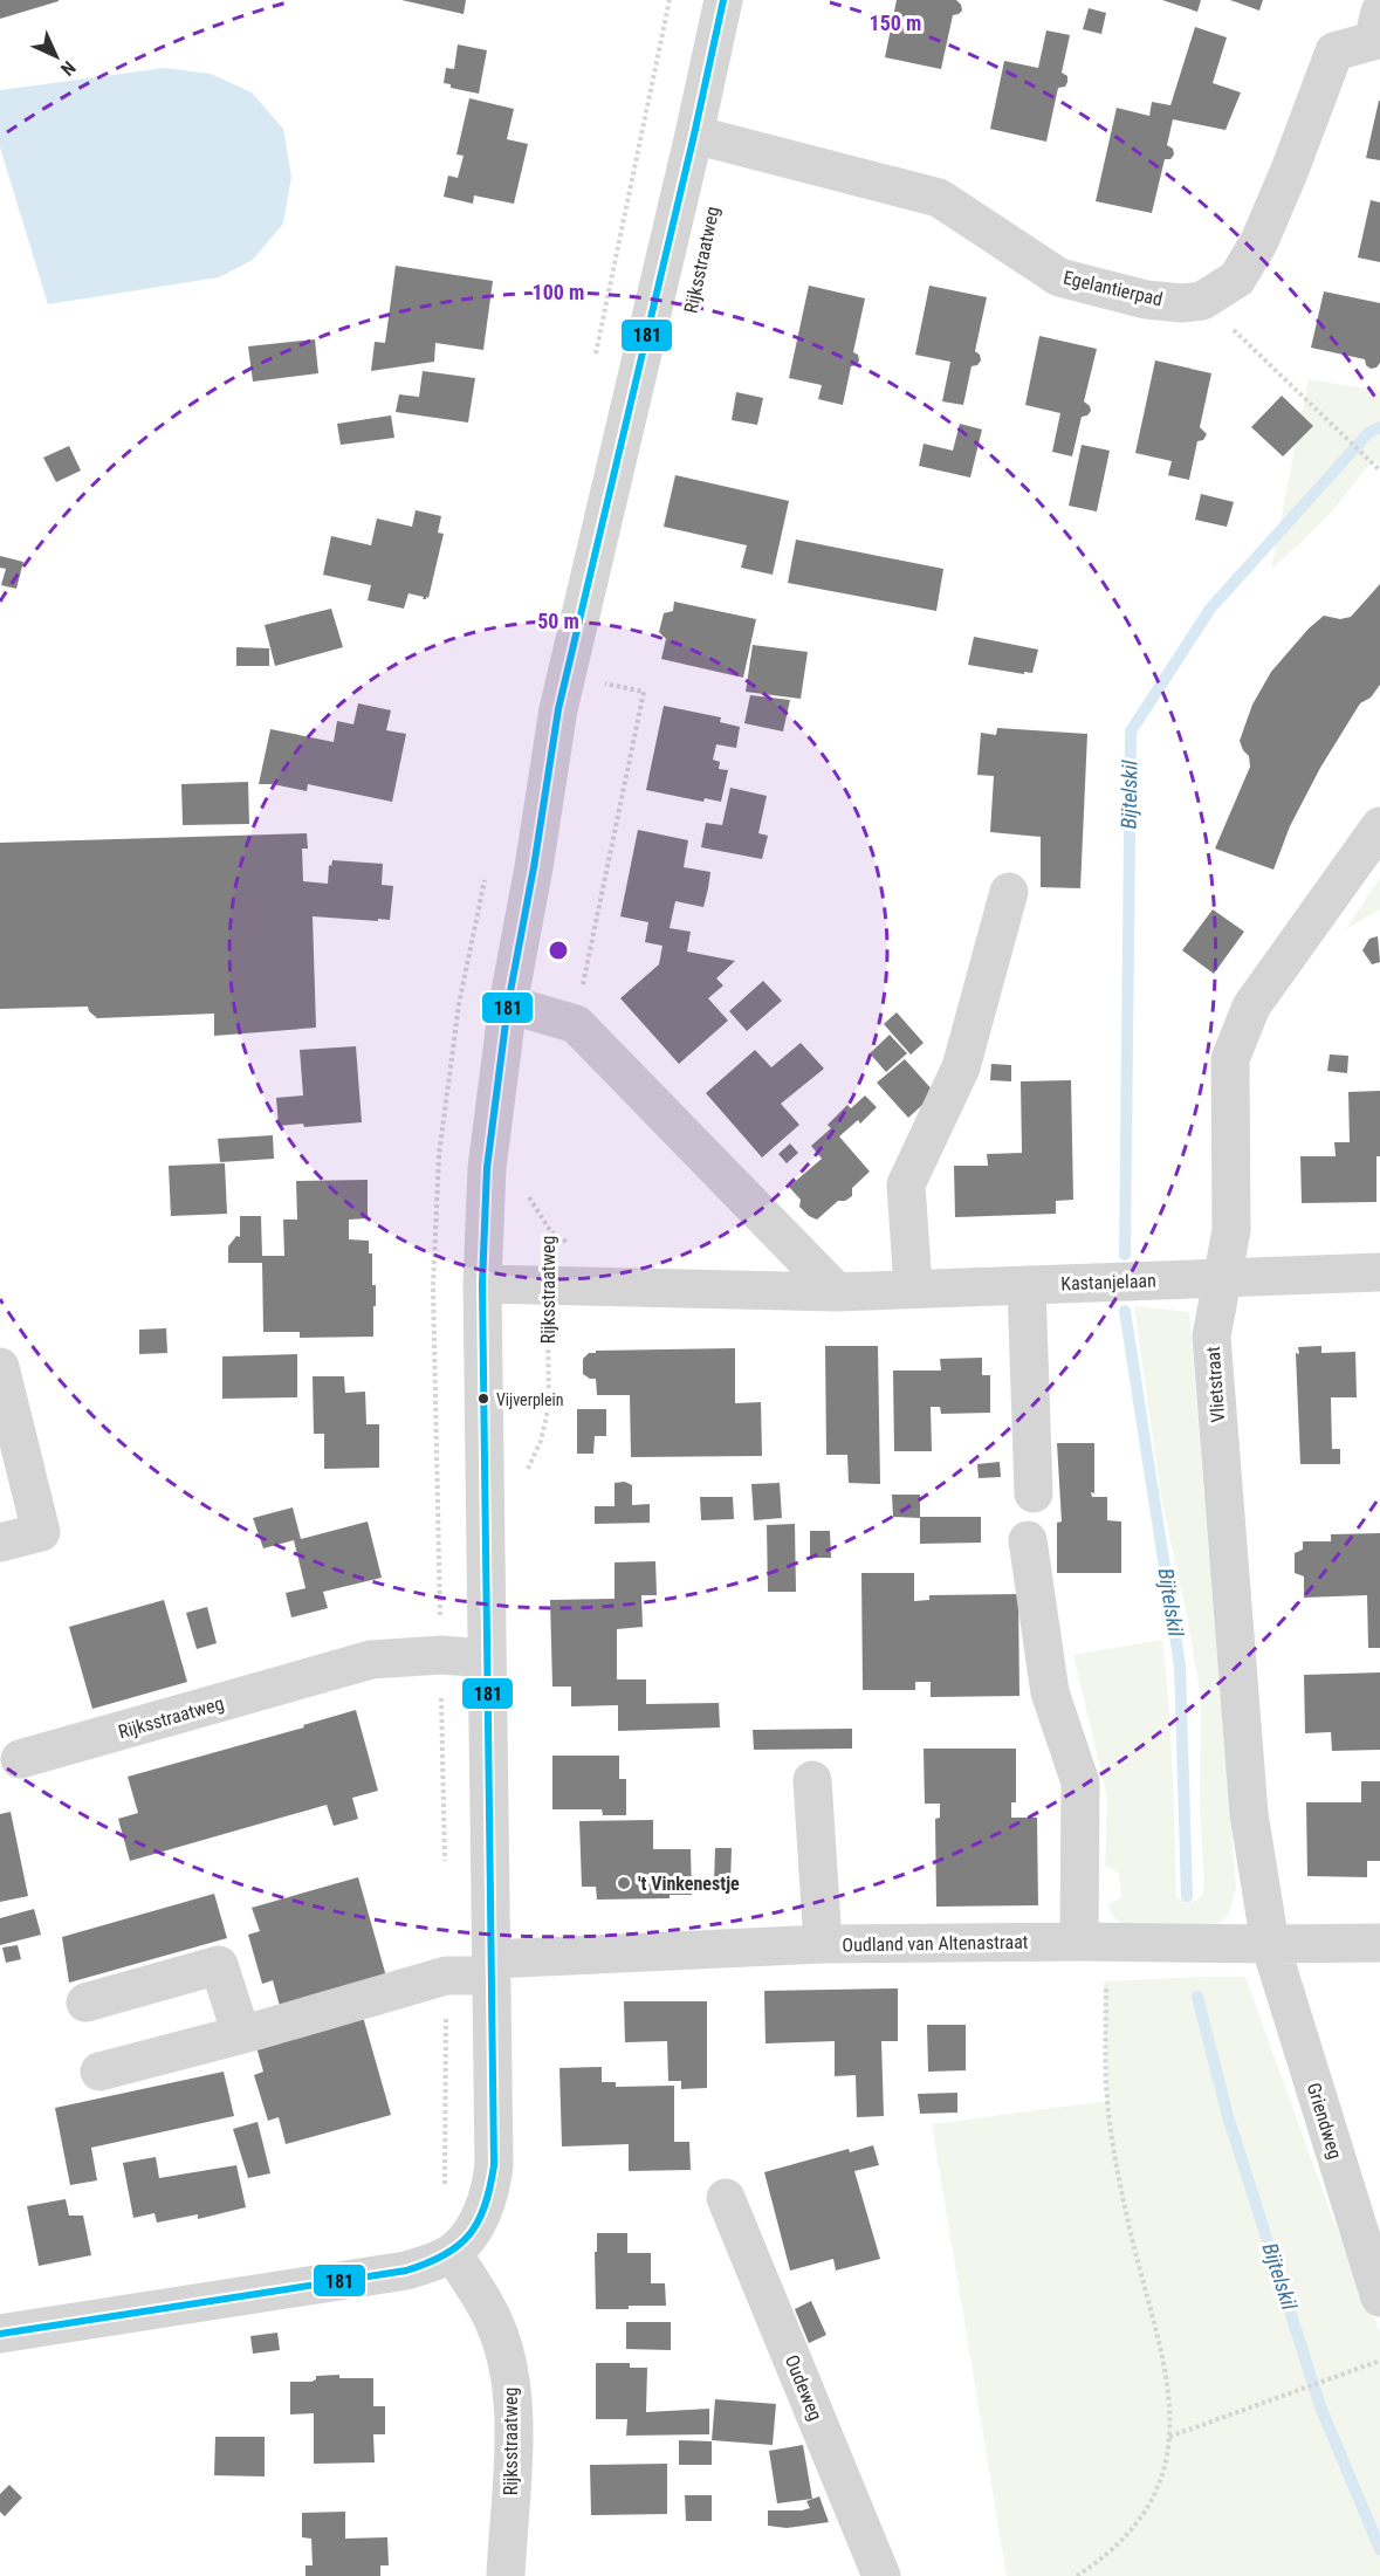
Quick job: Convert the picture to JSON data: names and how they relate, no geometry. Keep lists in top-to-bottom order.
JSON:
{
  "streets": {
    "street": [
      "Rijksstraatweg",
      "Egelantierpad",
      "Kastanjelaan",
      "Vlietstraat",
      "Oudland van Altenastraat",
      "Griendweg",
      "Oudeweg"
    ]
  },
  "crossings": [
    ["Rijksstraatweg", "Egelantierpad"],
    ["Rijksstraatweg", "Oudland van Altenastraat"],
    ["Kastanjelaan", "Vlietstraat"],
    ["Vlietstraat", "Oudland van Altenastraat"],
    ["Vlietstraat", "Griendweg"],
    ["Oudland van Altenastraat", "Griendweg"]
  ],
  "water": ["Bijtelskil"],
  "places": ["Vijverplein", "'t Vinkenestje"],
  "lines": ["transit line 181"],
  "north": "bottom right",
  "rings": ["150 m", "100 m", "50 m"]
}
